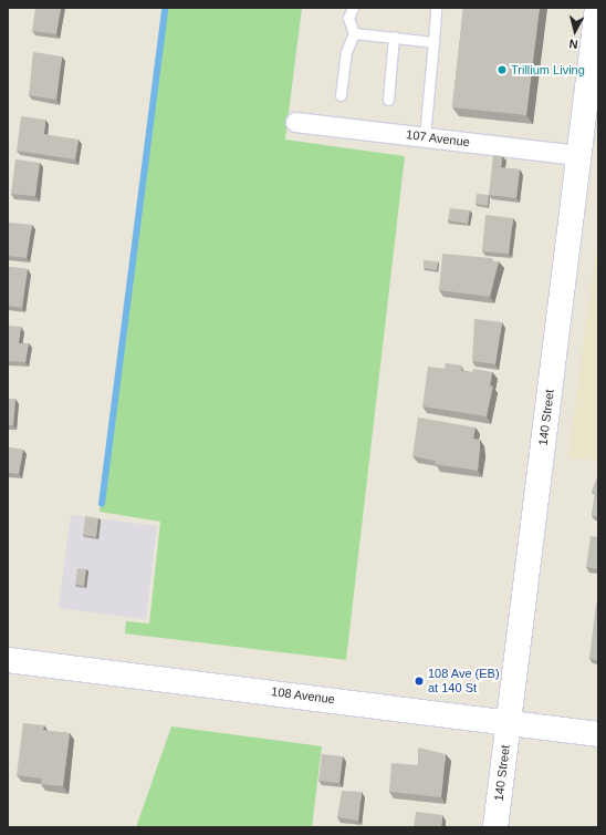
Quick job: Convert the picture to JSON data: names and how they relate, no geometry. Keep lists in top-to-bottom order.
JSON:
{
  "streets": {
    "main road": ["140 Street", "108 Avenue"],
    "street": ["107 Avenue"]
  },
  "crossings": [
    ["107 Avenue", "140 Street"],
    ["140 Street", "108 Avenue"]
  ],
  "places": ["Trillium Living", "108 Ave (EB) at 140 St"],
  "north": "bottom"
}
